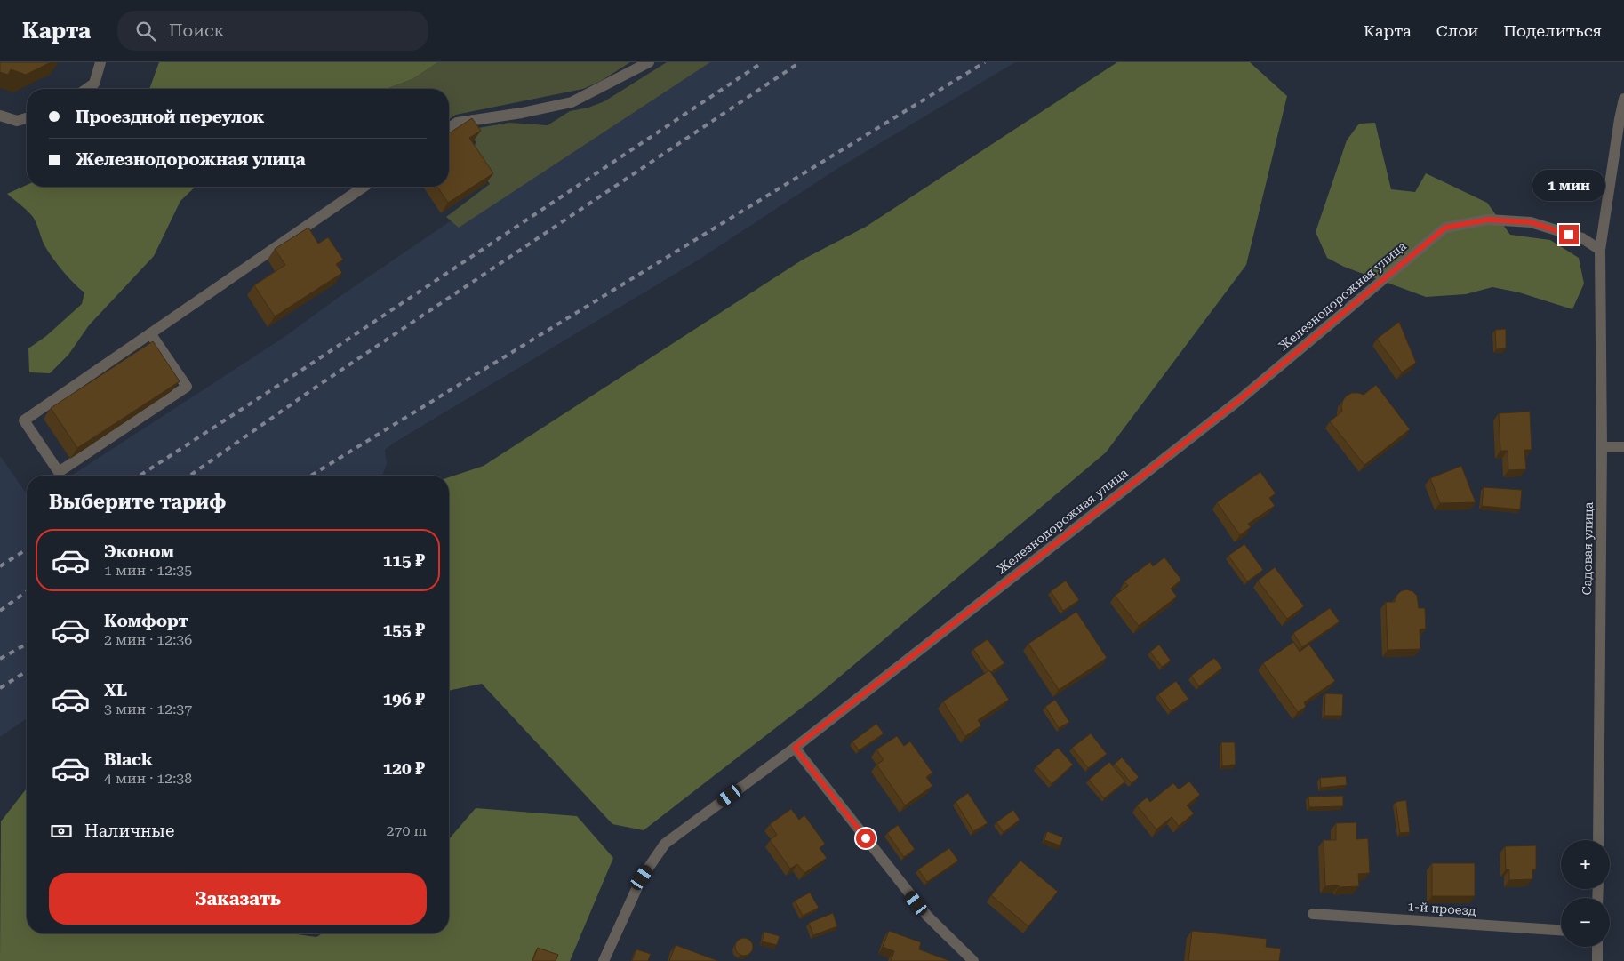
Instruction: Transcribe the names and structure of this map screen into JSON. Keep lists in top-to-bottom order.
{
  "streets": {
    "street": ["Железнодорожная улица", "Садовая улица", "1-й проезд"]
  },
  "crossings": [
    ["Железнодорожная улица", "Садовая улица"]
  ],
  "page": {
    "header": "Карта",
    "search": "Поиск",
    "nav": ["Карта", "Слои", "Поделиться"],
    "banner": ["Проездной переулок", "Железнодорожная улица"],
    "bubble": "1 мин",
    "heading": "Выберите тариф",
    "list": [
      {
        "name": "Эконом",
        "note": "1 мин · 12:35",
        "value": "115 ₽"
      },
      {
        "name": "Комфорт",
        "note": "2 мин · 12:36",
        "value": "155 ₽"
      },
      {
        "name": "XL",
        "note": "3 мин · 12:37",
        "value": "196 ₽"
      },
      {
        "name": "Black",
        "note": "4 мин · 12:38",
        "value": "120 ₽"
      }
    ],
    "pay": ["Наличные", "270 m"],
    "map_buttons": ["+", "−"],
    "buttons": "Заказать"
  }
}
